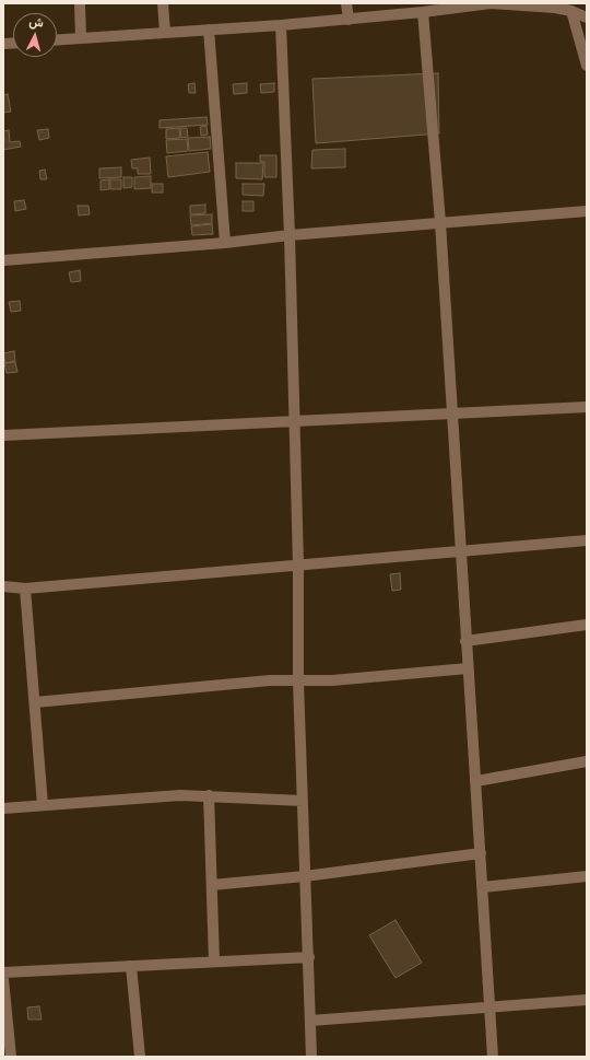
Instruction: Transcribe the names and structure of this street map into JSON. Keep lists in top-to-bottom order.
{
  "north": "top"
}
